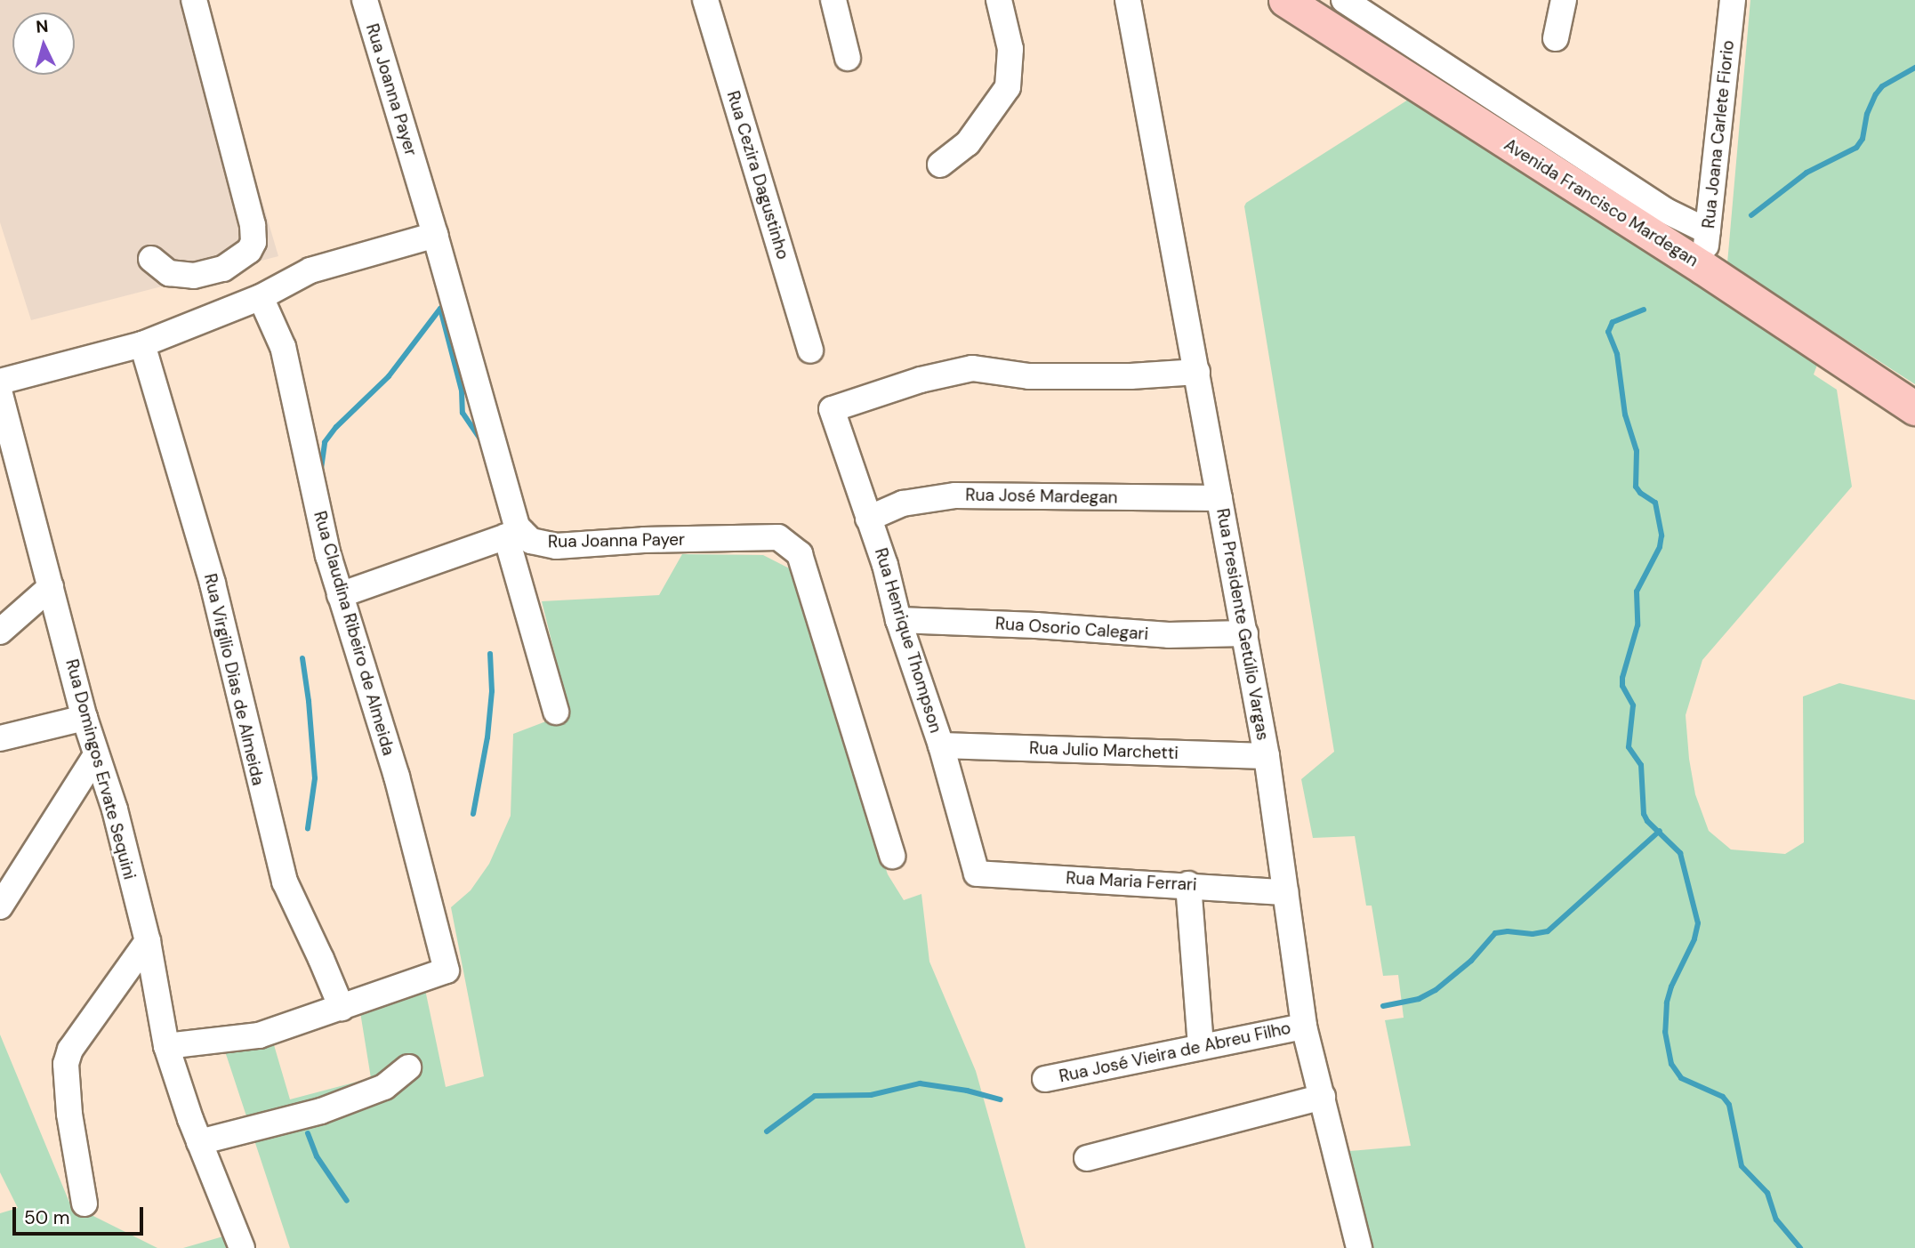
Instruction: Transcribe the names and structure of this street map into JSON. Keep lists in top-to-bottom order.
{
  "streets": {
    "main road": ["Avenida Francisco Mardegan"],
    "street": [
      "Rua Joanna Payer",
      "Rua Joana Carlete Fiorio",
      "Rua Cezira Dagustinho",
      "Rua José Mardegan",
      "Rua Presidente Getúlio Vargas",
      "Rua Osorio Calegari",
      "Rua Claudina Ribeiro de Almeida",
      "Rua Henrique Thompson",
      "Rua Virgilio Dias de Almeida",
      "Rua Julio Marchetti",
      "Rua Domingos Ervate Sequini",
      "Rua Maria Ferrari",
      "Rua José Vieira de Abreu Filho"
    ]
  },
  "crossings": [
    ["Rua Joana Carlete Fiorio", "Avenida Francisco Mardegan"],
    ["Rua José Mardegan", "Rua Presidente Getúlio Vargas"],
    ["Rua José Mardegan", "Rua Henrique Thompson"],
    ["Rua Presidente Getúlio Vargas", "Rua Osorio Calegari"],
    ["Rua Presidente Getúlio Vargas", "Rua Henrique Thompson"],
    ["Rua Presidente Getúlio Vargas", "Rua Julio Marchetti"],
    ["Rua Presidente Getúlio Vargas", "Rua Maria Ferrari"],
    ["Rua Presidente Getúlio Vargas", "Rua José Vieira de Abreu Filho"],
    ["Rua Osorio Calegari", "Rua Henrique Thompson"],
    ["Rua Claudina Ribeiro de Almeida", "Rua Virgilio Dias de Almeida"],
    ["Rua Henrique Thompson", "Rua Julio Marchetti"],
    ["Rua Henrique Thompson", "Rua Maria Ferrari"]
  ],
  "scale_bar": "50 m",
  "north": "top"
}
